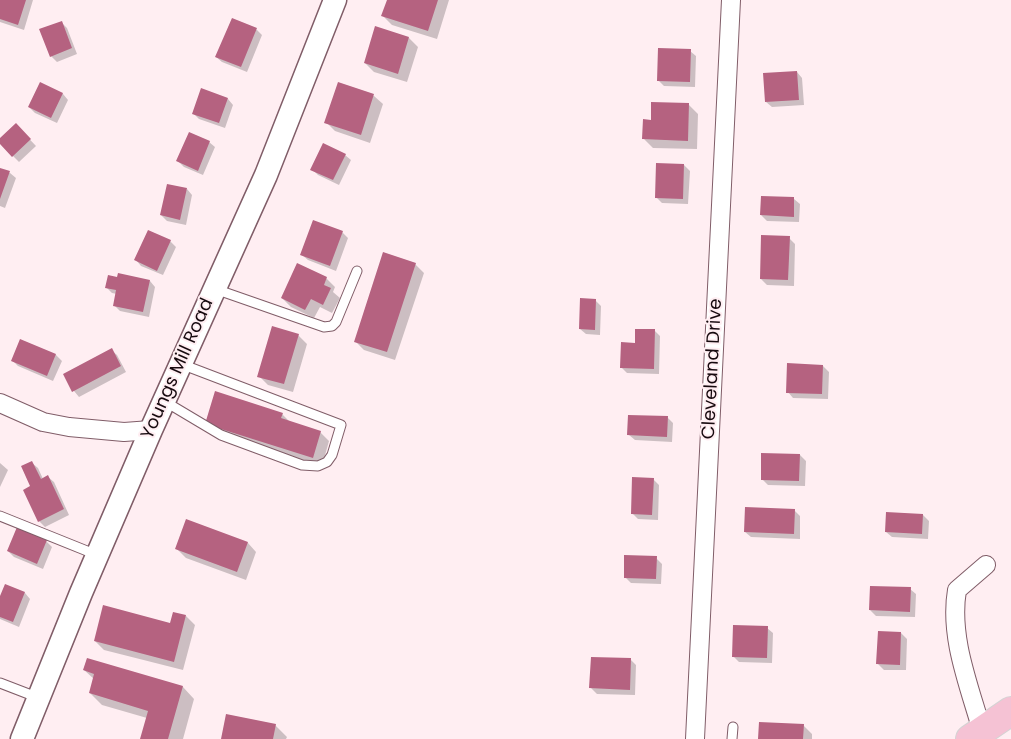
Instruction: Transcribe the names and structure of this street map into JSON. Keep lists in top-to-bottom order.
{
  "streets": {
    "street": ["Youngs Mill Road", "Cleveland Drive"]
  }
}
